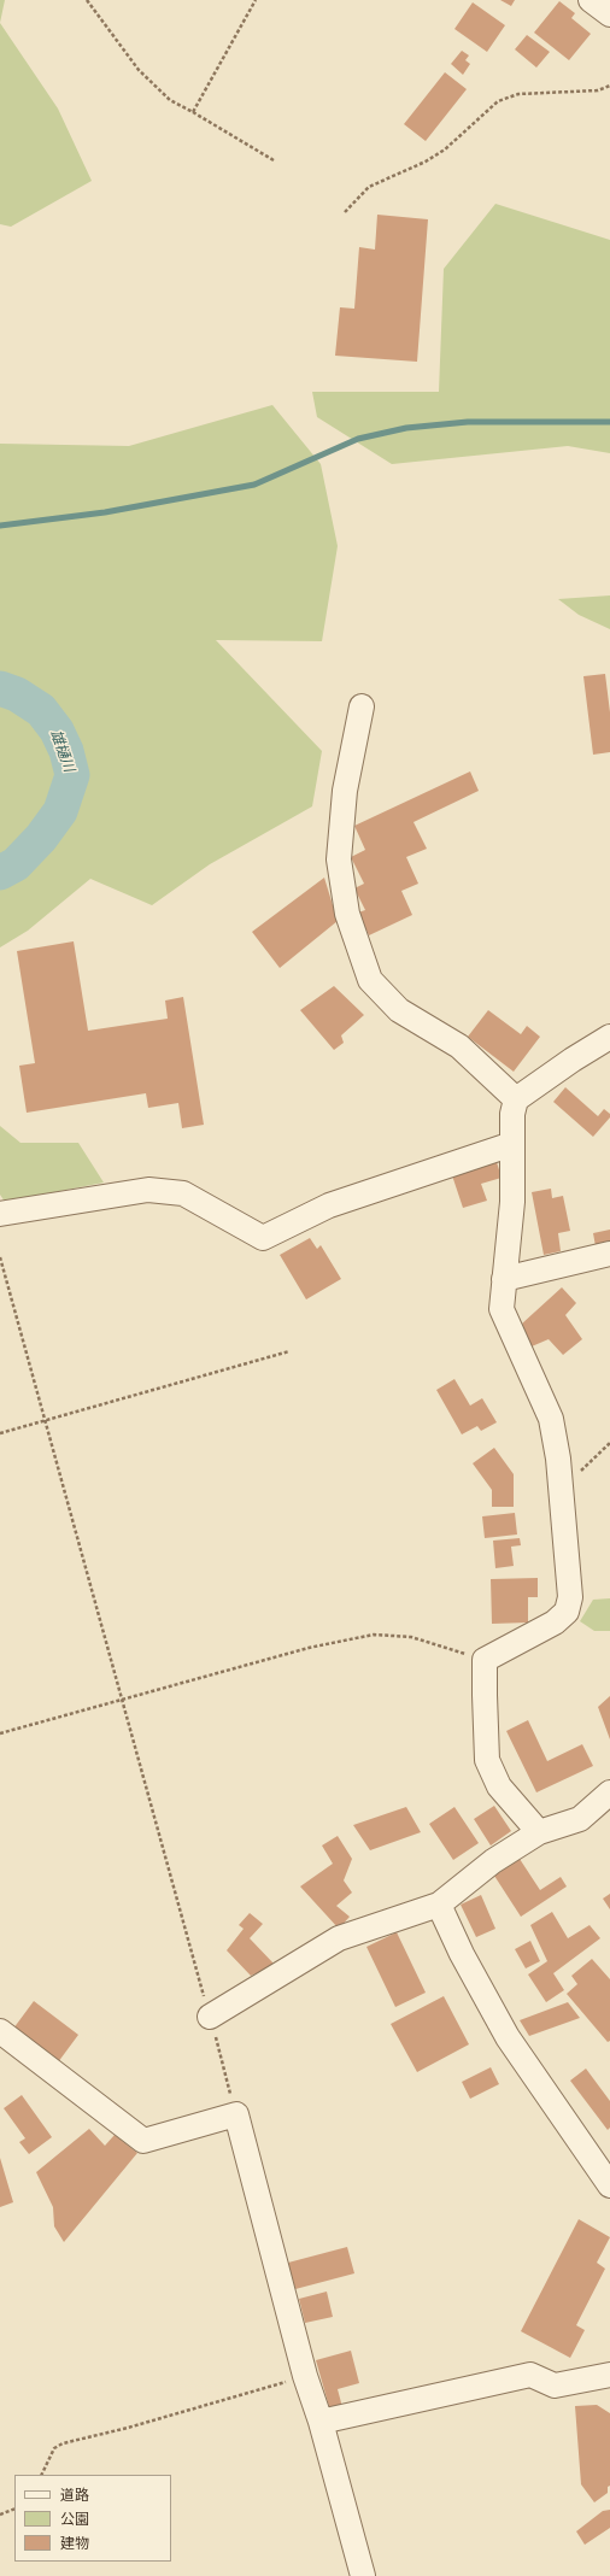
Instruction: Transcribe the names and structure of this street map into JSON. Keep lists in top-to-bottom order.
{
  "water": ["雄樋川"],
  "legend": ["道路", "公園", "建物"]
}
